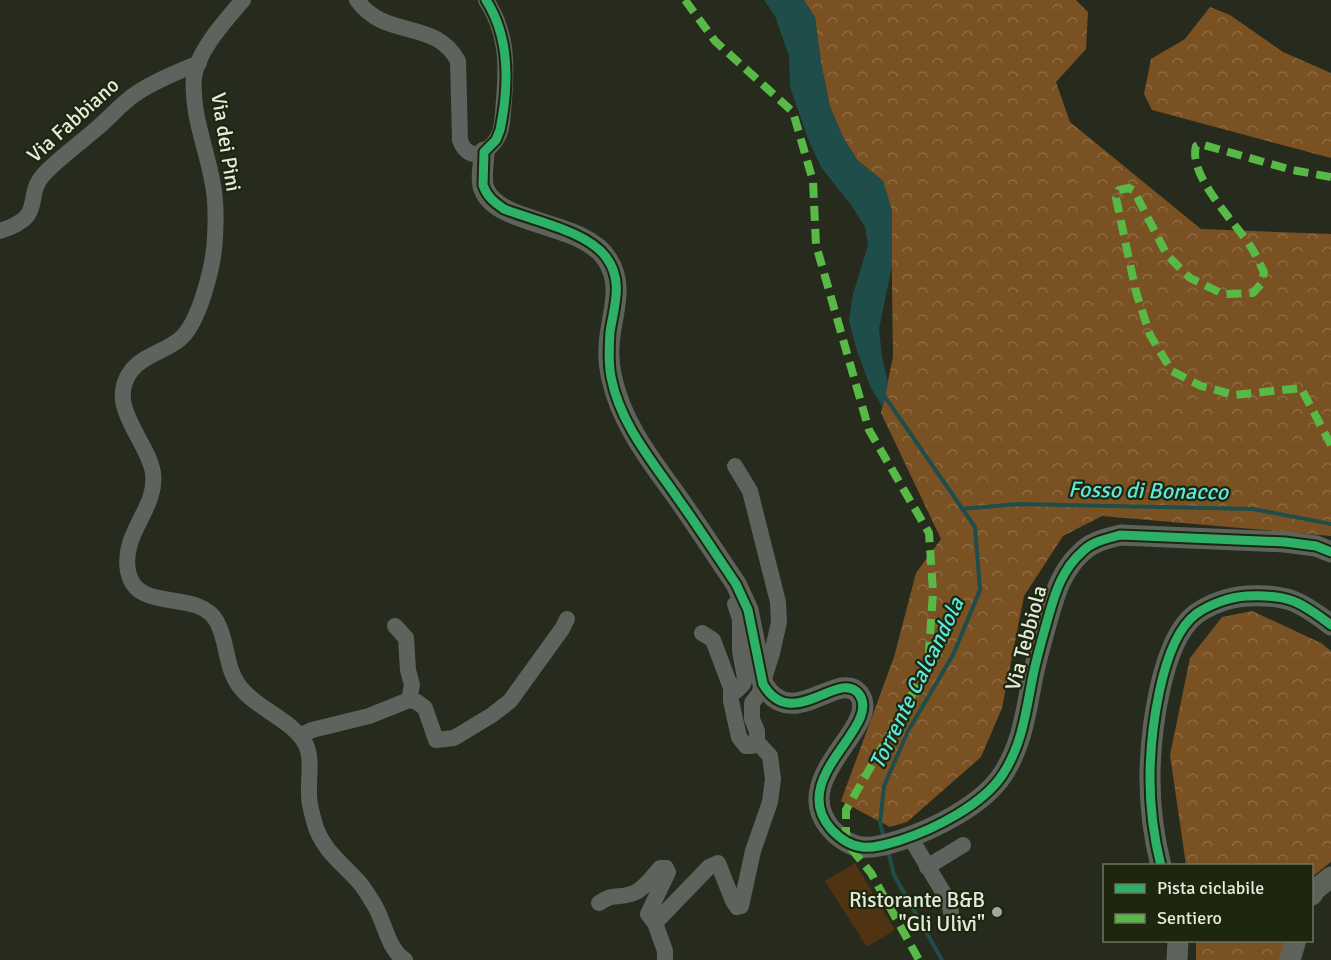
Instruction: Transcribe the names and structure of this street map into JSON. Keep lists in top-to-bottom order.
{
  "streets": {
    "main road": ["Via Tebbiola"],
    "street": ["Via Fabbiano", "Via dei Pini"]
  },
  "crossings": [
    ["Via Fabbiano", "Via dei Pini"]
  ],
  "water": ["Fosso di Bonacco", "Torrente Calcandola"],
  "places": ["Ristorante B&B \"Gli Ulivi\""],
  "legend": ["Pista ciclabile", "Sentiero"]
}
